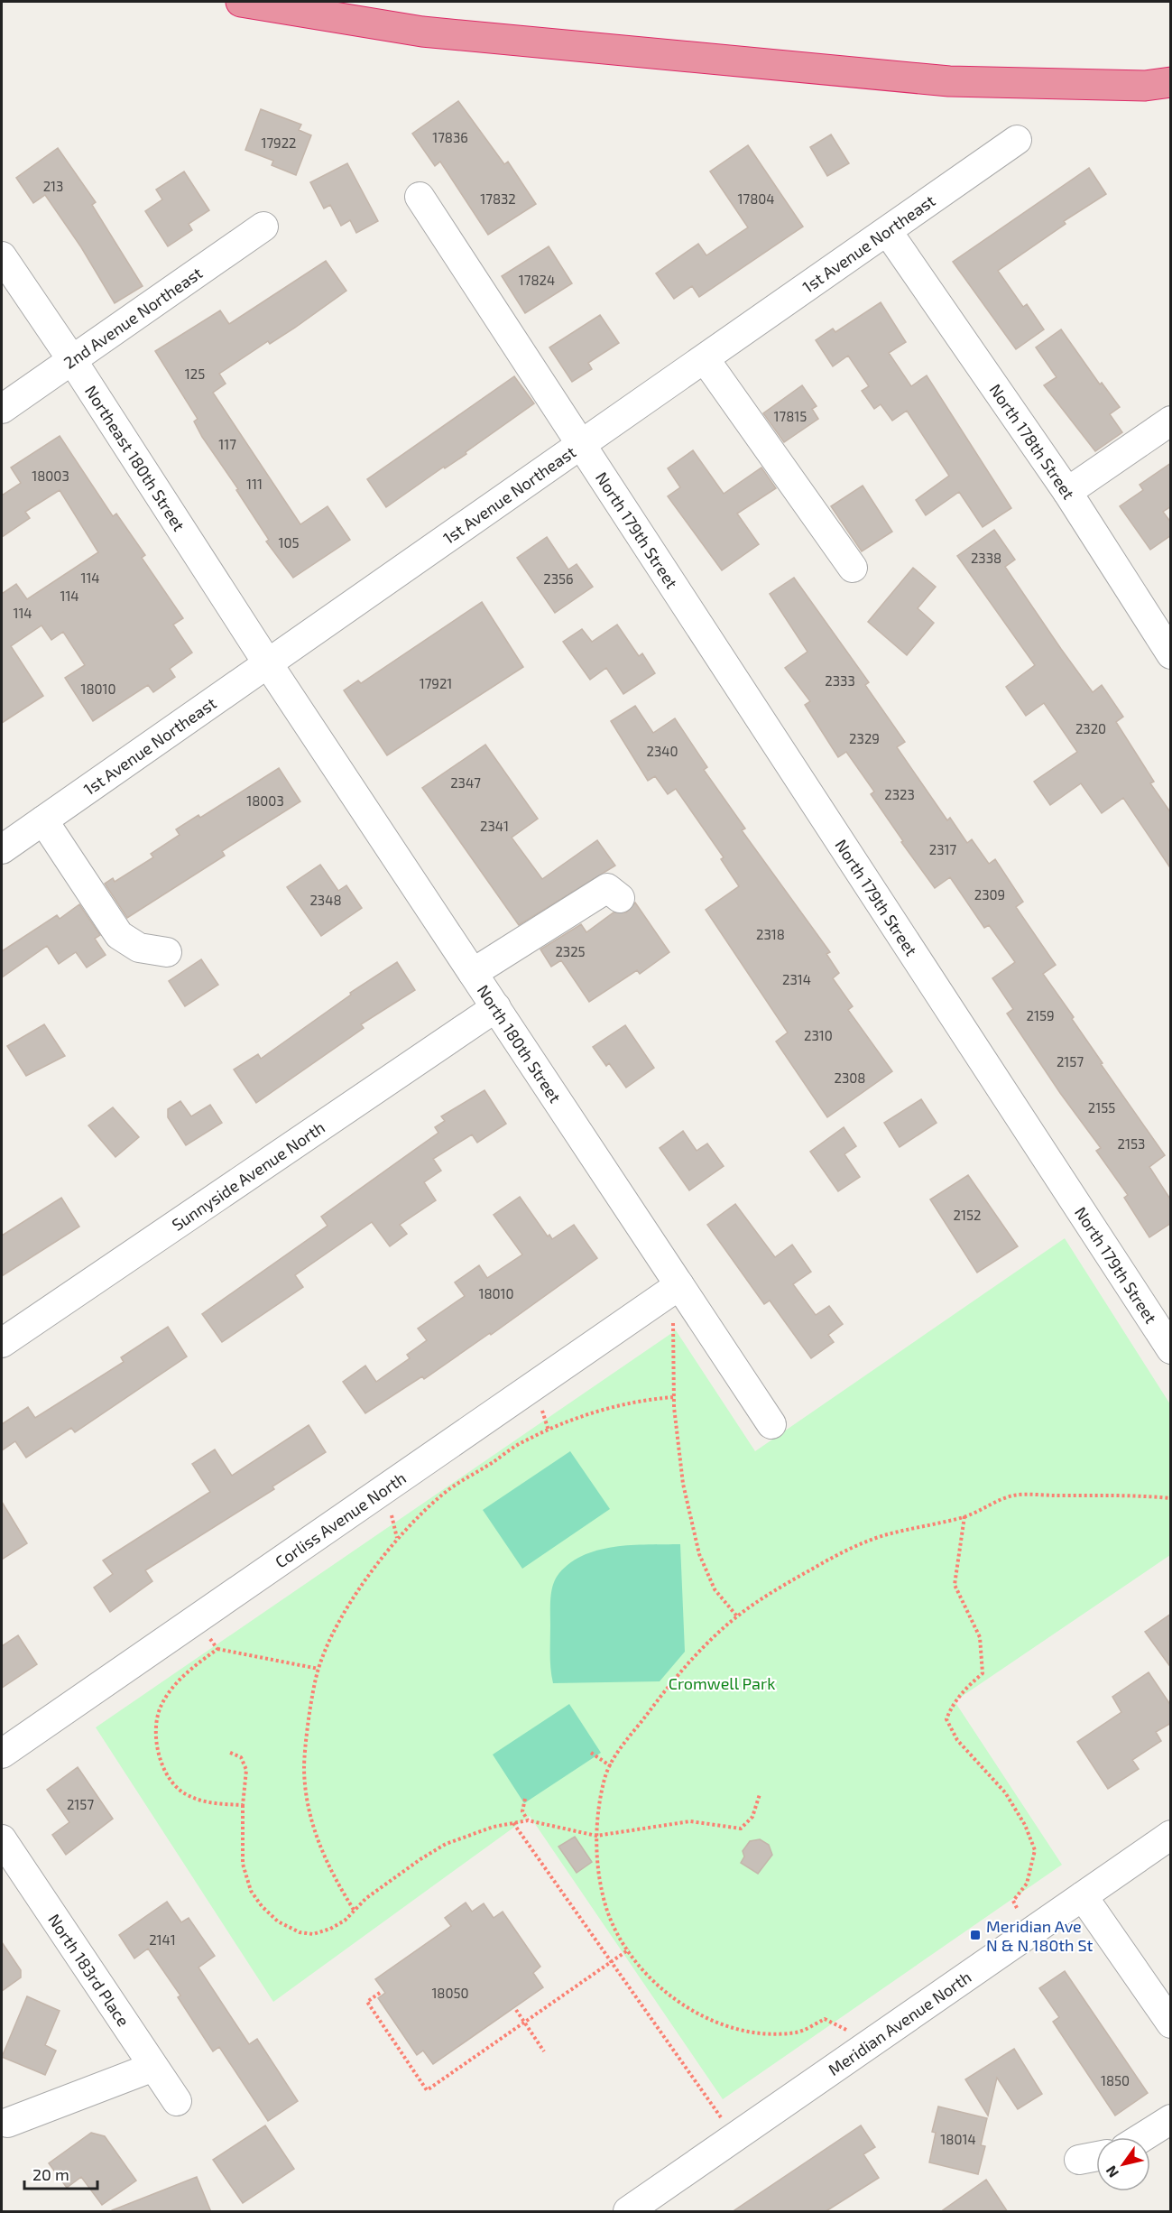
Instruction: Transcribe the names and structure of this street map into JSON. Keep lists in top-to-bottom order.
{
  "streets": {
    "street": [
      "1st Avenue Northeast",
      "2nd Avenue Northeast",
      "North 178th Street",
      "Northeast 180th Street",
      "North 179th Street",
      "North 180th Street",
      "Sunnyside Avenue North",
      "Corliss Avenue North",
      "North 183rd Place",
      "Meridian Avenue North"
    ]
  },
  "crossings": [
    ["1st Avenue Northeast", "North 178th Street"],
    ["1st Avenue Northeast", "Northeast 180th Street"],
    ["1st Avenue Northeast", "North 179th Street"],
    ["1st Avenue Northeast", "North 180th Street"],
    ["2nd Avenue Northeast", "Northeast 180th Street"],
    ["Northeast 180th Street", "North 180th Street"],
    ["North 180th Street", "Sunnyside Avenue North"],
    ["North 180th Street", "Corliss Avenue North"]
  ],
  "parks": ["Cromwell Park"],
  "places": {
    "transit": ["Meridian Ave N & N 180th St"]
  },
  "house_numbers": [
    "17836",
    "17922",
    "213",
    "17832",
    "17804",
    "17824",
    "125",
    "17815",
    "117",
    "18003",
    "111",
    "105",
    "2338",
    "114",
    "2356",
    "114",
    "114",
    "2333",
    "17921",
    "18010",
    "2320",
    "2329",
    "2340",
    "2347",
    "2323",
    "18003",
    "2341",
    "2317",
    "2309",
    "2348",
    "2318",
    "2325",
    "2314",
    "2159",
    "2310",
    "2157",
    "2308",
    "2155",
    "2153",
    "2152",
    "18010",
    "2157",
    "2141",
    "18050",
    "1850",
    "18014"
  ],
  "scale_bar": "20 m",
  "north": "bottom left"
}
